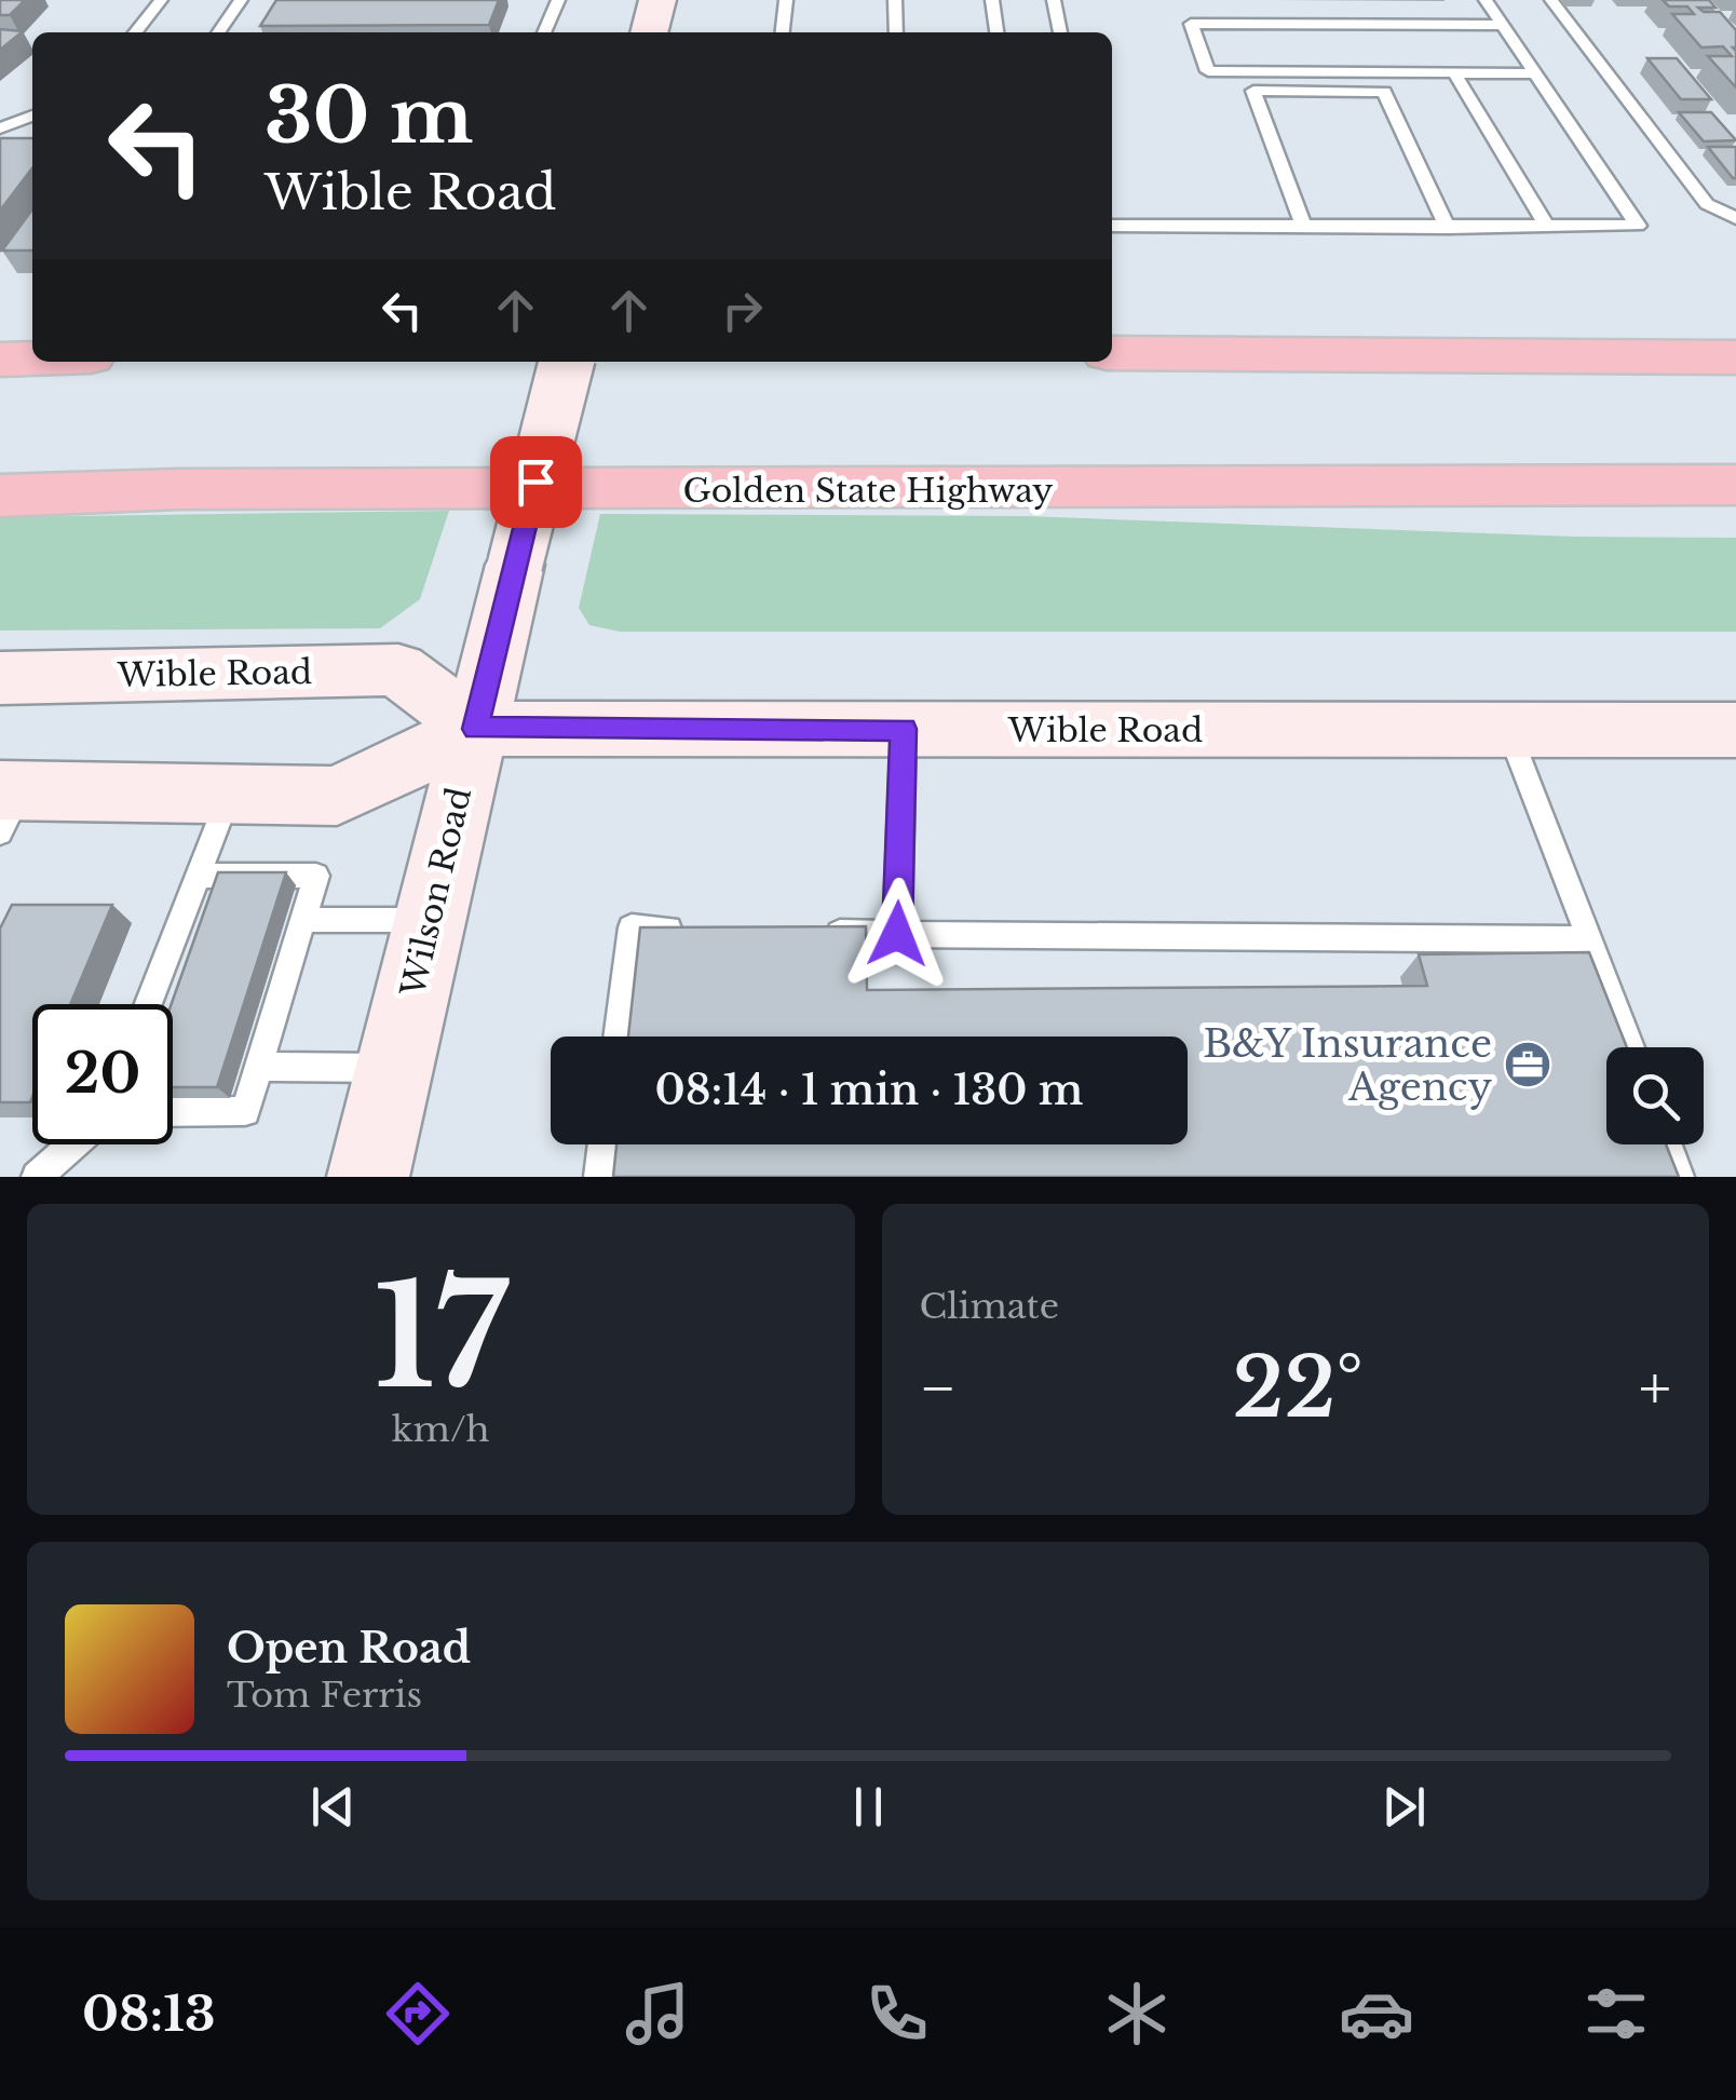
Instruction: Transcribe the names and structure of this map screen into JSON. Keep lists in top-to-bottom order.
{
  "streets": {
    "highway": ["Golden State Highway"],
    "street": ["Wible Road", "Wilson Road"]
  },
  "crossings": [
    ["Wible Road", "Wilson Road"]
  ],
  "places": {
    "office": ["B&Y Insurance Agency"]
  },
  "page": {
    "turn": ["30 m", "Wible Road"],
    "limit": "20",
    "trip": "08:14 · 1 min · 130 m",
    "tile": [
      ["17", "km/h"],
      "Climate"
    ],
    "heat": ["−", "22°", "+"],
    "song": ["Open Road", "Tom Ferris"],
    "tabs": "08:13"
  }
}
